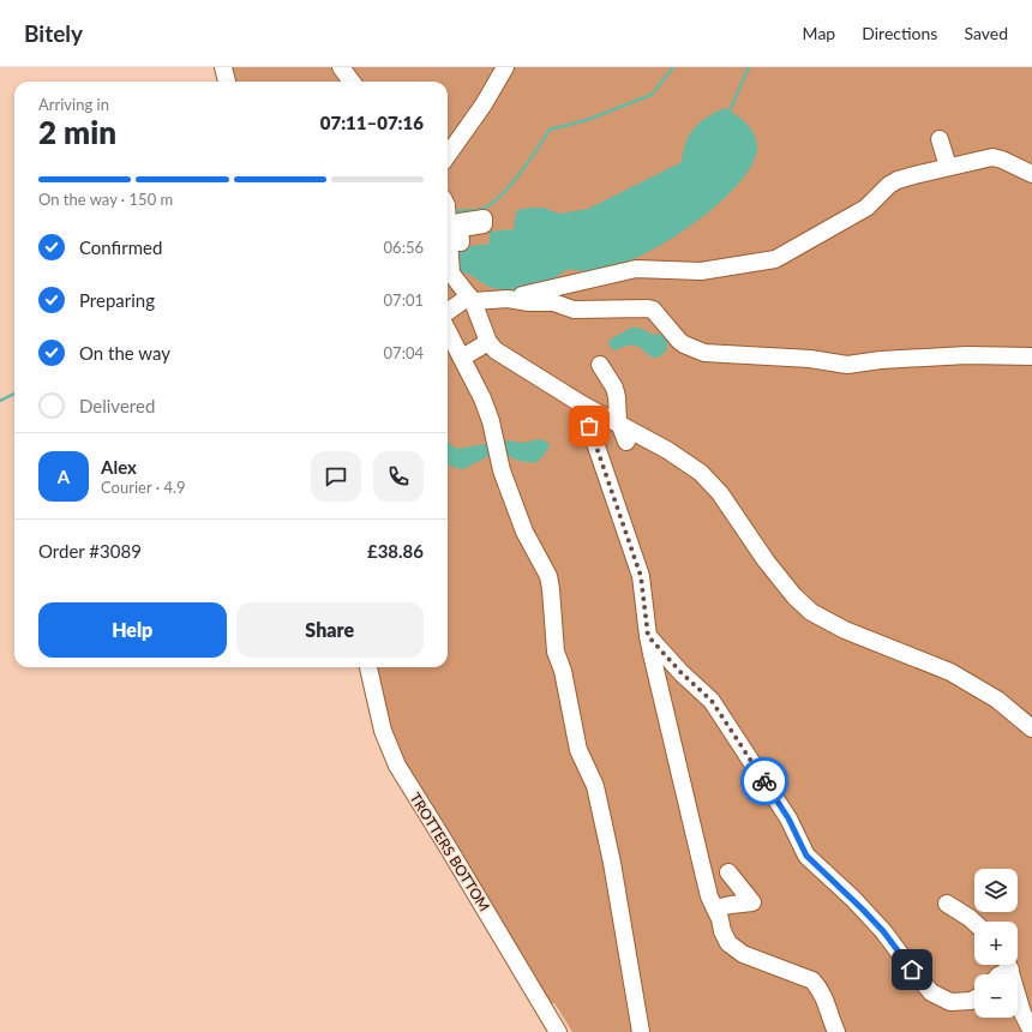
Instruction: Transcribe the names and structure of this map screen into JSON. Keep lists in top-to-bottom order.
{
  "streets": {
    "street": ["TROTTERS BOTTOM"]
  },
  "page": {
    "header": "Bitely",
    "nav": ["Map", "Directions", "Saved"],
    "heading": ["2 min", "Arriving in", "07:11–07:16"],
    "panel": [
      "Alex",
      "Courier · 4.9",
      "Order #3089",
      "£38.86"
    ],
    "bar": "On the way · 150 m",
    "list": [
      ["Confirmed", "06:56"],
      ["Preparing", "07:01"],
      ["On the way", "07:04"],
      "Delivered"
    ],
    "round": "A",
    "buttons": ["Help", "Share"],
    "map_buttons": ["+", "−"]
  }
}
